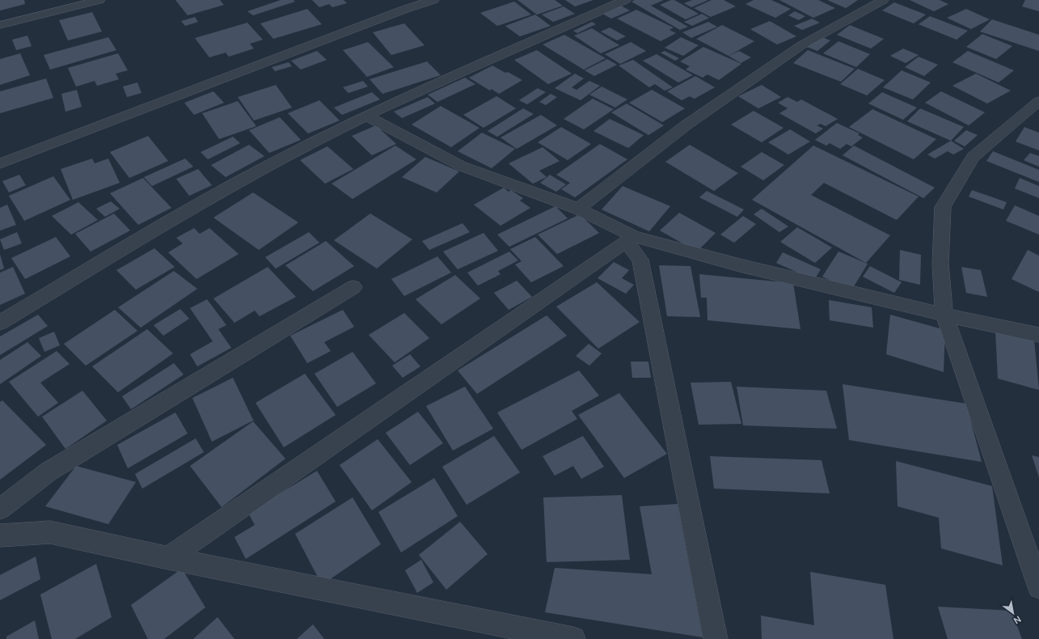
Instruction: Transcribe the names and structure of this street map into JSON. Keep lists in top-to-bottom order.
{
  "north": "bottom right"
}
